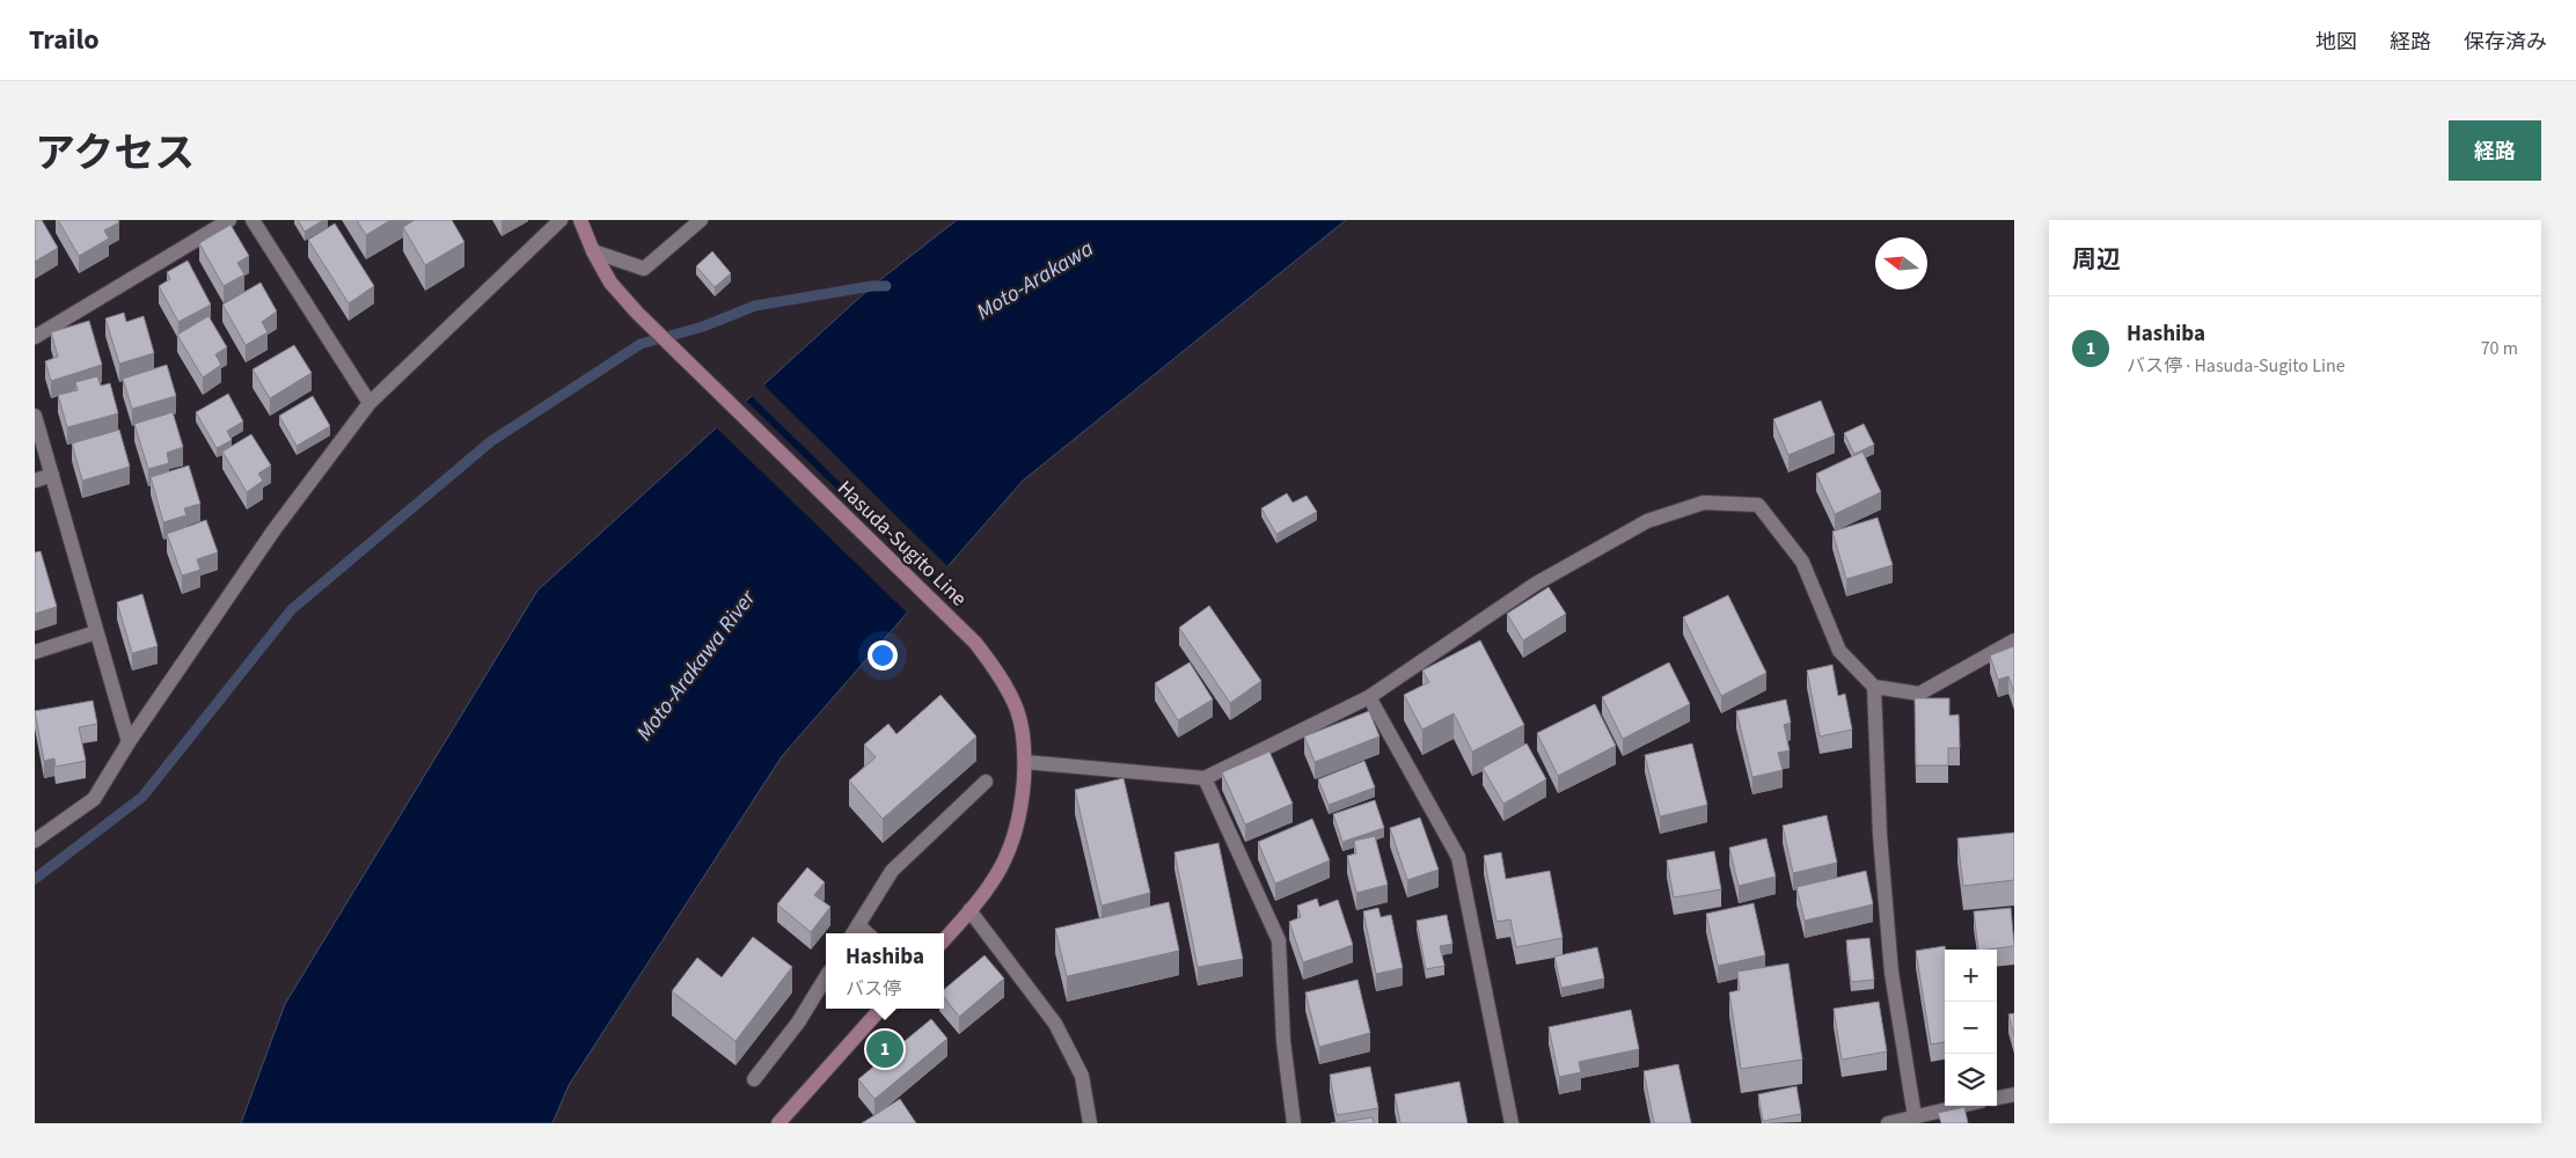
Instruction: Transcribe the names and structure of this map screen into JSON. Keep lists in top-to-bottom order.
{
  "streets": {
    "main road": ["Hasuda-Sugito Line"]
  },
  "water": ["Moto-Arakawa", "Moto-Arakawa River"],
  "north": "left",
  "page": {
    "header": "Trailo",
    "nav": ["地図", "経路", "保存済み"],
    "title": "アクセス",
    "buttons": "経路",
    "heading": "周辺",
    "list": [
      {
        "mark": "1",
        "name": "Hashiba",
        "note": "バス停 · Hasuda-Sugito Line",
        "value": "70 m"
      }
    ],
    "popup": ["Hashiba", "バス停"],
    "map_buttons": ["+", "−"],
    "pins": "1"
  }
}
